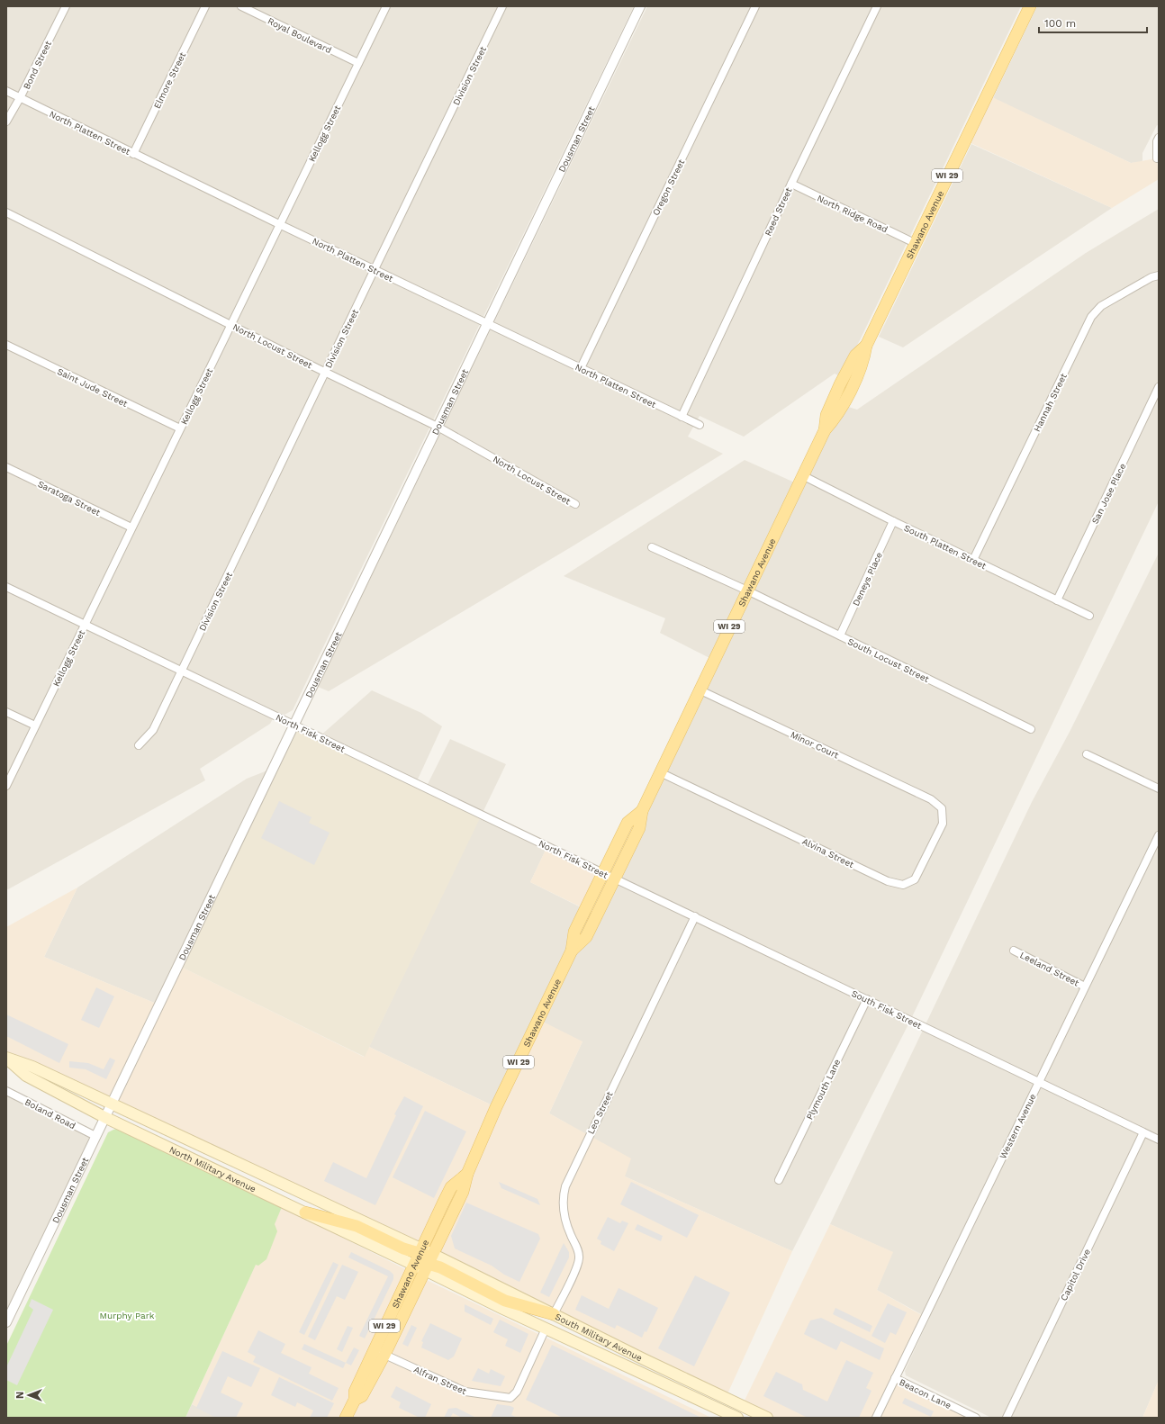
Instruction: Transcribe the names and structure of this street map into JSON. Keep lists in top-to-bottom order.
{
  "streets": {
    "main road": [
      "WI 29",
      "Shawano Avenue",
      "North Military Avenue",
      "South Military Avenue"
    ],
    "street": [
      "Royal Boulevard",
      "Bond Street",
      "Division Street",
      "Elmore Street",
      "North Platten Street",
      "Kellogg Street",
      "Dousman Street",
      "Oregon Street",
      "Reed Street",
      "North Ridge Road",
      "North Locust Street",
      "Saint Jude Street",
      "Hannah Street",
      "San Jose Place",
      "Saratoga Street",
      "South Platten Street",
      "Deneys Place",
      "South Locust Street",
      "North Fisk Street",
      "Minor Court",
      "Alvina Street",
      "Leeland Street",
      "South Fisk Street",
      "Plymouth Lane",
      "Leo Street",
      "Boland Road",
      "Western Avenue",
      "Capitol Drive",
      "Alfran Street",
      "Beacon Lane"
    ]
  },
  "crossings": [
    ["Royal Boulevard", "Kellogg Street"],
    ["Bond Street", "North Platten Street"],
    ["Division Street", "North Platten Street"],
    ["Division Street", "North Locust Street"],
    ["Division Street", "North Fisk Street"],
    ["Elmore Street", "North Platten Street"],
    ["North Platten Street", "Kellogg Street"],
    ["North Platten Street", "Dousman Street"],
    ["North Platten Street", "Oregon Street"],
    ["North Platten Street", "Reed Street"],
    ["Kellogg Street", "North Locust Street"],
    ["Kellogg Street", "Saint Jude Street"],
    ["Kellogg Street", "Saratoga Street"],
    ["Kellogg Street", "North Fisk Street"],
    ["Dousman Street", "North Locust Street"],
    ["Dousman Street", "North Fisk Street"],
    ["Dousman Street", "Boland Road"],
    ["Dousman Street", "North Military Avenue"],
    ["Reed Street", "North Ridge Road"],
    ["North Ridge Road", "Shawano Avenue"],
    ["Shawano Avenue", "South Platten Street"],
    ["Shawano Avenue", "South Locust Street"],
    ["Shawano Avenue", "North Fisk Street"],
    ["Shawano Avenue", "Minor Court"],
    ["Shawano Avenue", "Alvina Street"],
    ["Shawano Avenue", "South Fisk Street"],
    ["Shawano Avenue", "North Military Avenue"],
    ["Shawano Avenue", "South Military Avenue"],
    ["Shawano Avenue", "Alfran Street"],
    ["Hannah Street", "South Platten Street"],
    ["San Jose Place", "South Platten Street"],
    ["South Platten Street", "Deneys Place"],
    ["Deneys Place", "South Locust Street"],
    ["North Fisk Street", "South Fisk Street"],
    ["Minor Court", "Alvina Street"],
    ["Leeland Street", "Western Avenue"],
    ["South Fisk Street", "Plymouth Lane"],
    ["South Fisk Street", "Leo Street"],
    ["South Fisk Street", "Western Avenue"],
    ["South Fisk Street", "Capitol Drive"],
    ["Leo Street", "South Military Avenue"],
    ["Western Avenue", "Beacon Lane"],
    ["South Military Avenue", "Alfran Street"]
  ],
  "parks": ["Murphy Park"],
  "scale_bar": "100 m",
  "north": "left"
}
